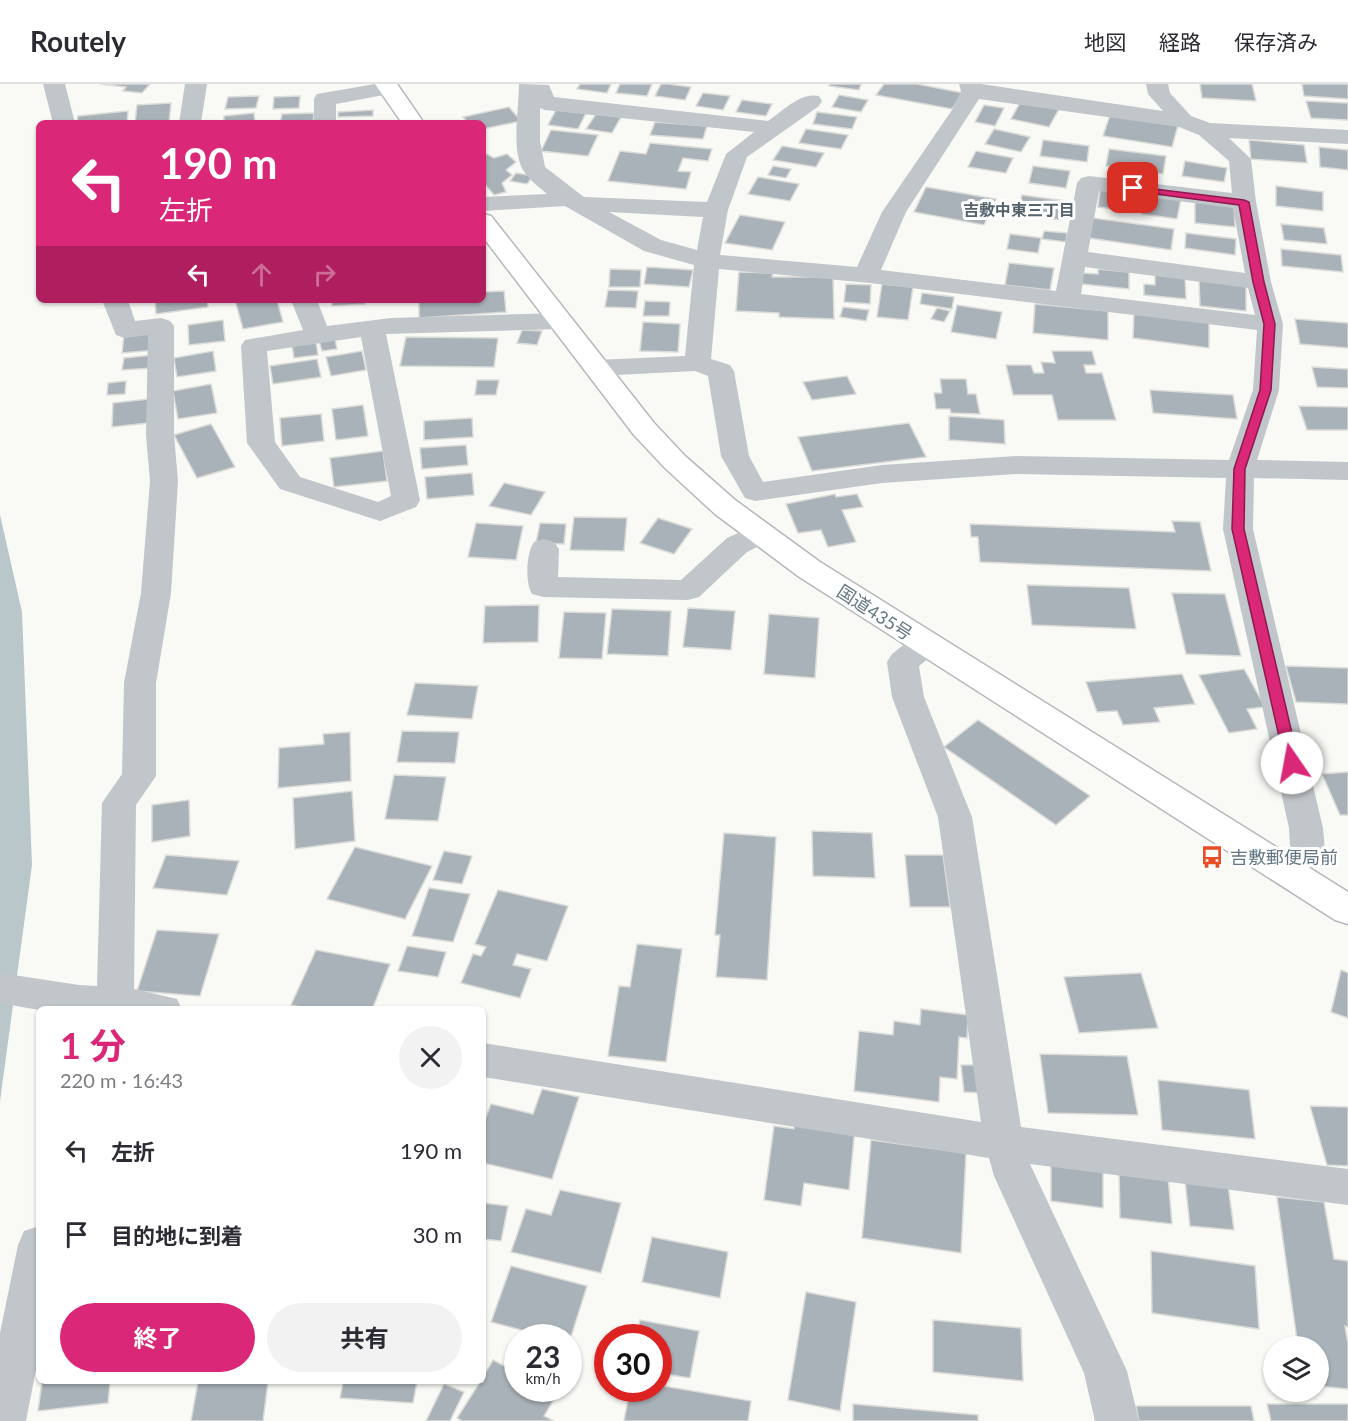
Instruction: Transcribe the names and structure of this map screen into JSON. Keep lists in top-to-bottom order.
{
  "streets": {
    "highway": ["国道435号"]
  },
  "districts": ["吉敷中東三丁目"],
  "places": {
    "bus stop": ["吉敷郵便局前"]
  },
  "page": {
    "header": "Routely",
    "nav": ["地図", "経路", "保存済み"],
    "turn": ["190 m", "左折"],
    "heading": ["1 分", "220 m · 16:43"],
    "list": [
      {
        "name": "左折",
        "value": "190 m"
      },
      {
        "name": "目的地に到着",
        "value": "30 m"
      }
    ],
    "buttons": ["終了", "共有"],
    "speed": "23 km/h",
    "limit": "30"
  }
}
